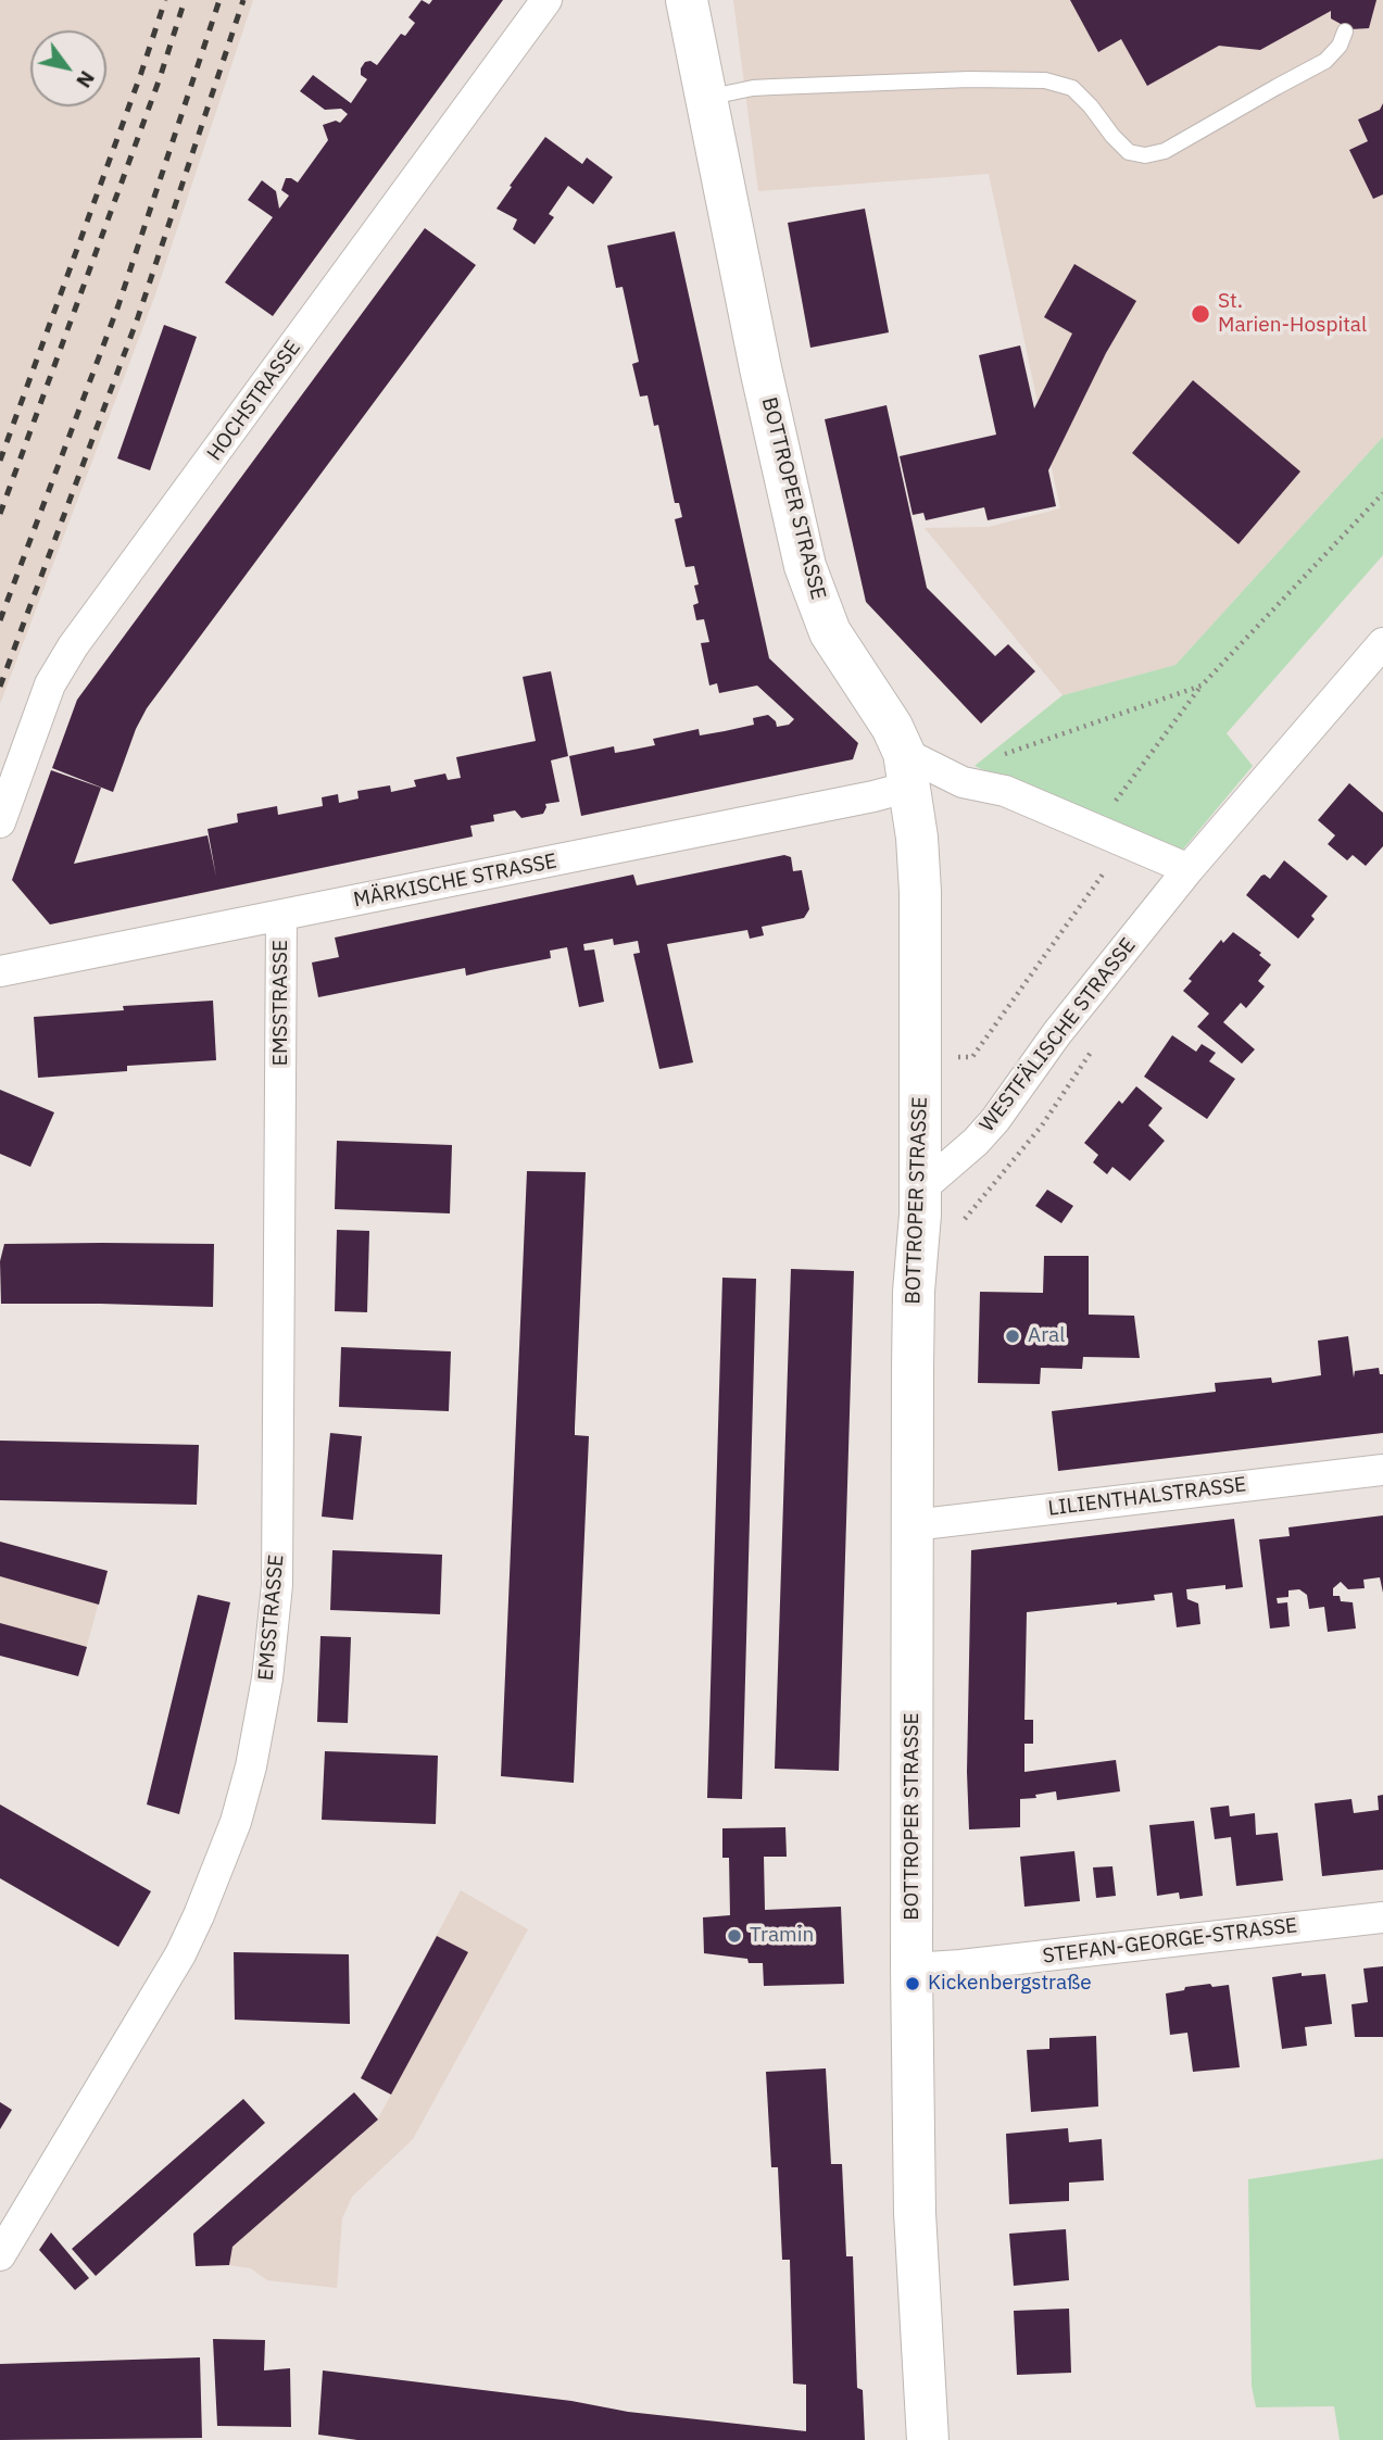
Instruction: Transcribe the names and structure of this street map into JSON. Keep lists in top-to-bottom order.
{
  "streets": {
    "main road": ["BOTTROPER STRASSE"],
    "street": [
      "HOCHSTRASSE",
      "MÄRKISCHE STRASSE",
      "EMSSTRASSE",
      "WESTFÄLISCHE STRASSE",
      "LILIENTHALSTRASSE",
      "STEFAN-GEORGE-STRASSE"
    ]
  },
  "crossings": [
    ["BOTTROPER STRASSE", "MÄRKISCHE STRASSE"],
    ["BOTTROPER STRASSE", "WESTFÄLISCHE STRASSE"],
    ["BOTTROPER STRASSE", "LILIENTHALSTRASSE"],
    ["BOTTROPER STRASSE", "STEFAN-GEORGE-STRASSE"],
    ["MÄRKISCHE STRASSE", "EMSSTRASSE"]
  ],
  "places": [
    "St. Marien-Hospital",
    "Aral",
    "Tramin",
    "Kickenbergstraße"
  ],
  "north": "bottom right"
}
